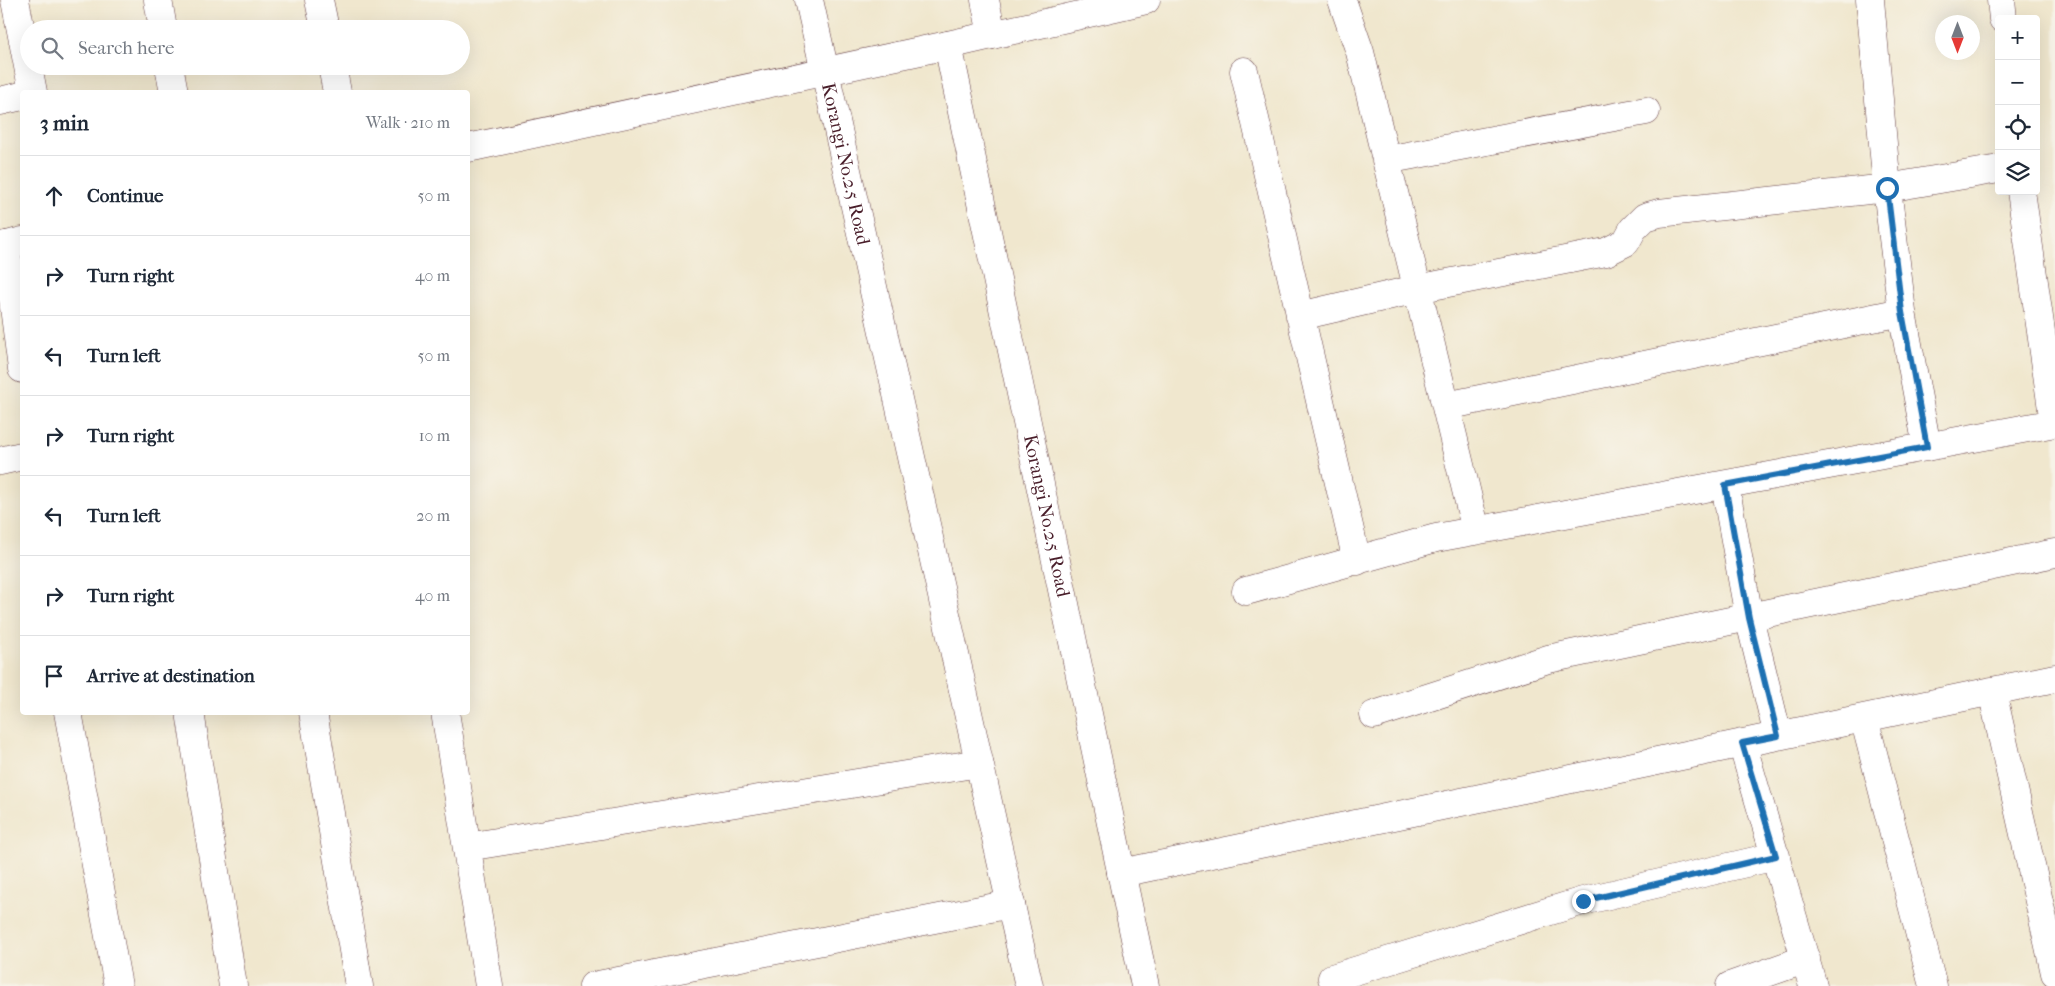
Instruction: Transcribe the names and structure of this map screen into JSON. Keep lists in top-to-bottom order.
{
  "streets": {
    "street": ["Korangi No.2.5 Road"]
  },
  "north": "bottom",
  "page": {
    "map_buttons": ["+", "−"],
    "search": "Search here",
    "heading": ["3 min", "Walk · 210 m"],
    "list": [
      ["Continue", "50 m"],
      ["Turn right", "40 m"],
      ["Turn left", "50 m"],
      ["Turn right", "10 m"],
      ["Turn left", "20 m"],
      ["Turn right", "40 m"],
      "Arrive at destination"
    ]
  }
}
